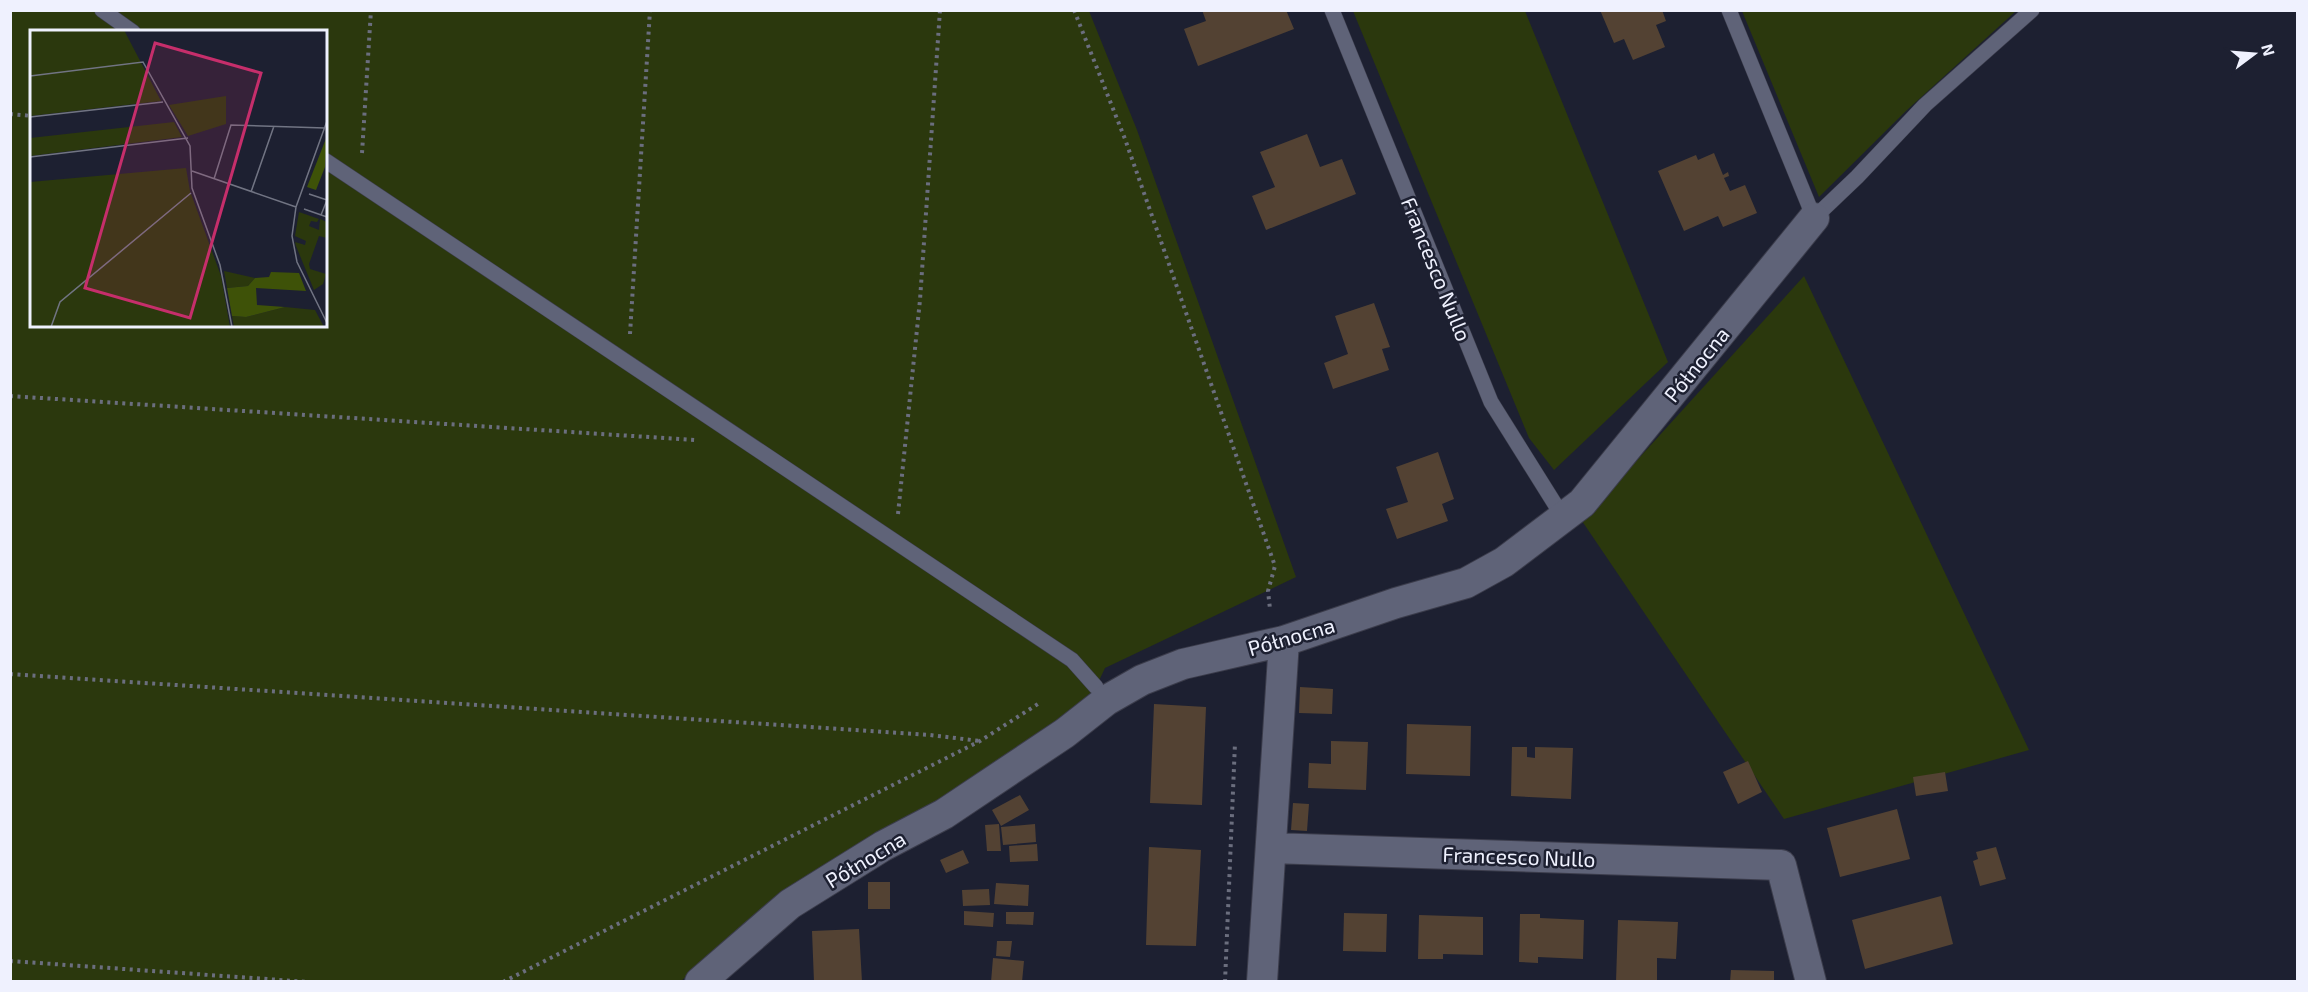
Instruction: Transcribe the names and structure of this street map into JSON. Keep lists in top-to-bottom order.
{
  "streets": {
    "street": ["Francesco Nullo", "Północna"]
  },
  "crossings": [
    ["Francesco Nullo", "Północna"]
  ],
  "north": "right"
}
